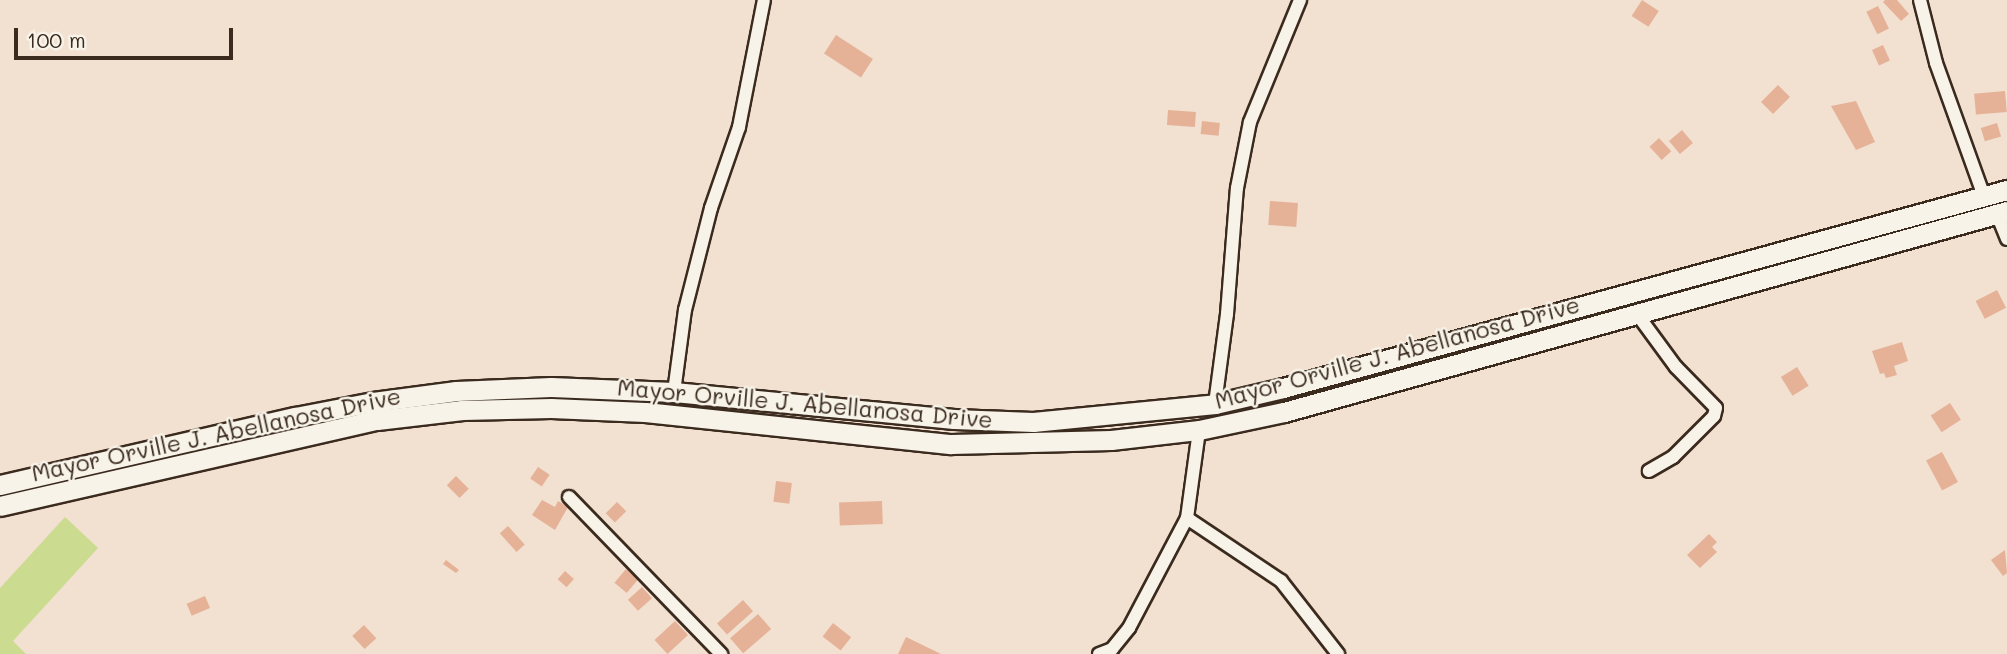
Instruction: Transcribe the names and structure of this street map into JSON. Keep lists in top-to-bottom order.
{
  "streets": {
    "main road": ["Mayor Orville J. Abellanosa Drive"]
  },
  "scale_bar": "100 m"
}
